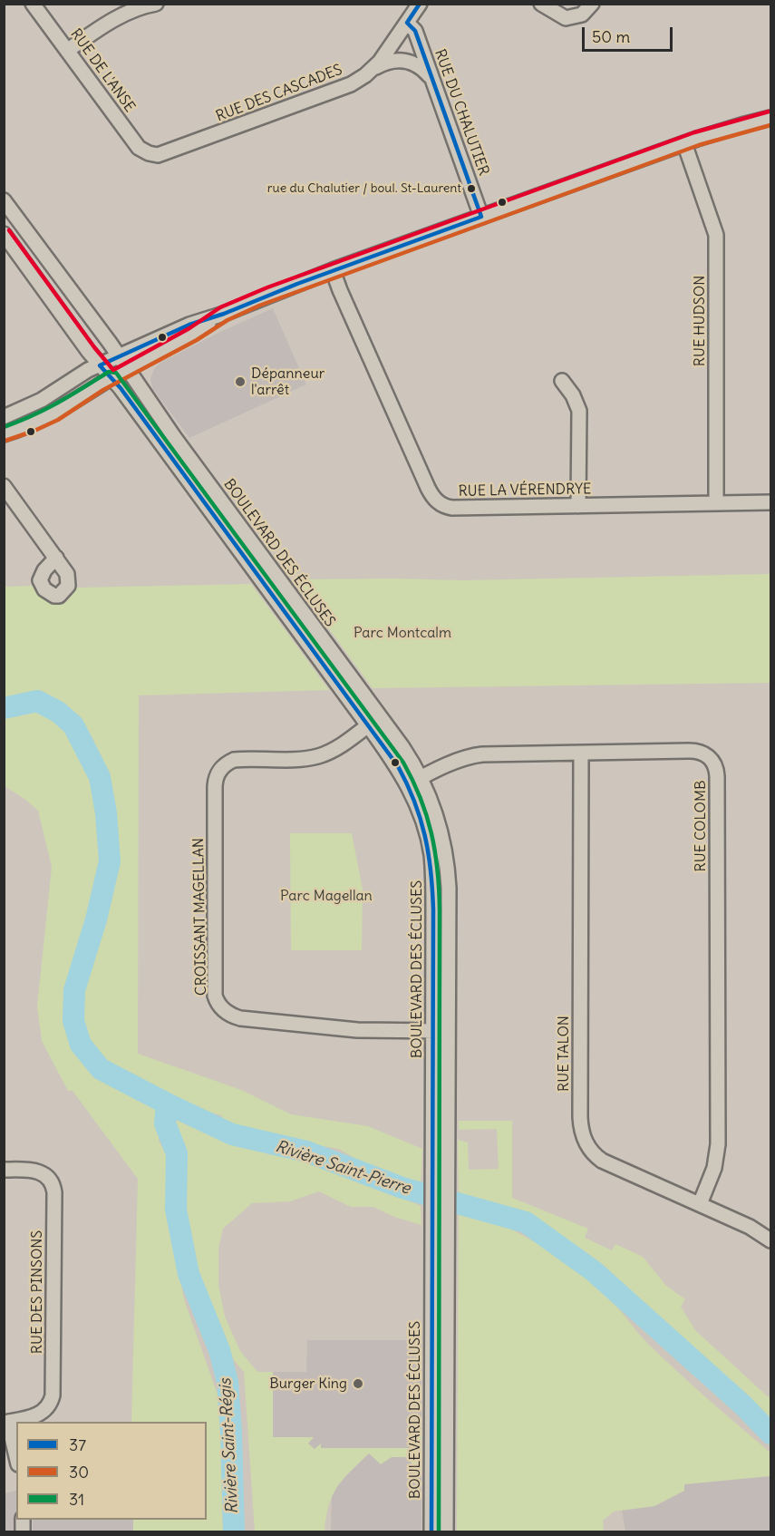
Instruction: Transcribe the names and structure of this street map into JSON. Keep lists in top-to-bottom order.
{
  "streets": {
    "street": [
      "RUE DE L'ANSE",
      "RUE DES CASCADES",
      "RUE DU CHALUTIER",
      "RUE HUDSON",
      "RUE LA VÉRENDRYE",
      "BOULEVARD DES ÉCLUSES",
      "RUE COLOMB",
      "CROISSANT MAGELLAN",
      "RUE TALON",
      "RUE DES PINSONS"
    ]
  },
  "crossings": [
    ["RUE DE L'ANSE", "RUE DES CASCADES"],
    ["RUE DES CASCADES", "RUE DU CHALUTIER"],
    ["RUE HUDSON", "RUE LA VÉRENDRYE"],
    ["BOULEVARD DES ÉCLUSES", "RUE COLOMB"],
    ["BOULEVARD DES ÉCLUSES", "CROISSANT MAGELLAN"],
    ["RUE COLOMB", "RUE TALON"]
  ],
  "water": ["Rivière Saint-Pierre", "Rivière Saint-Régis"],
  "parks": ["Parc Montcalm", "Parc Magellan"],
  "places": ["rue du Chalutier / boul. St-Laurent", "Dépanneur l'arrêt", "Burger King"],
  "lines": ["transit line 37", "transit line 30", "transit line 31"],
  "legend": ["37", "30", "31"],
  "scale_bar": "50 m"
}
